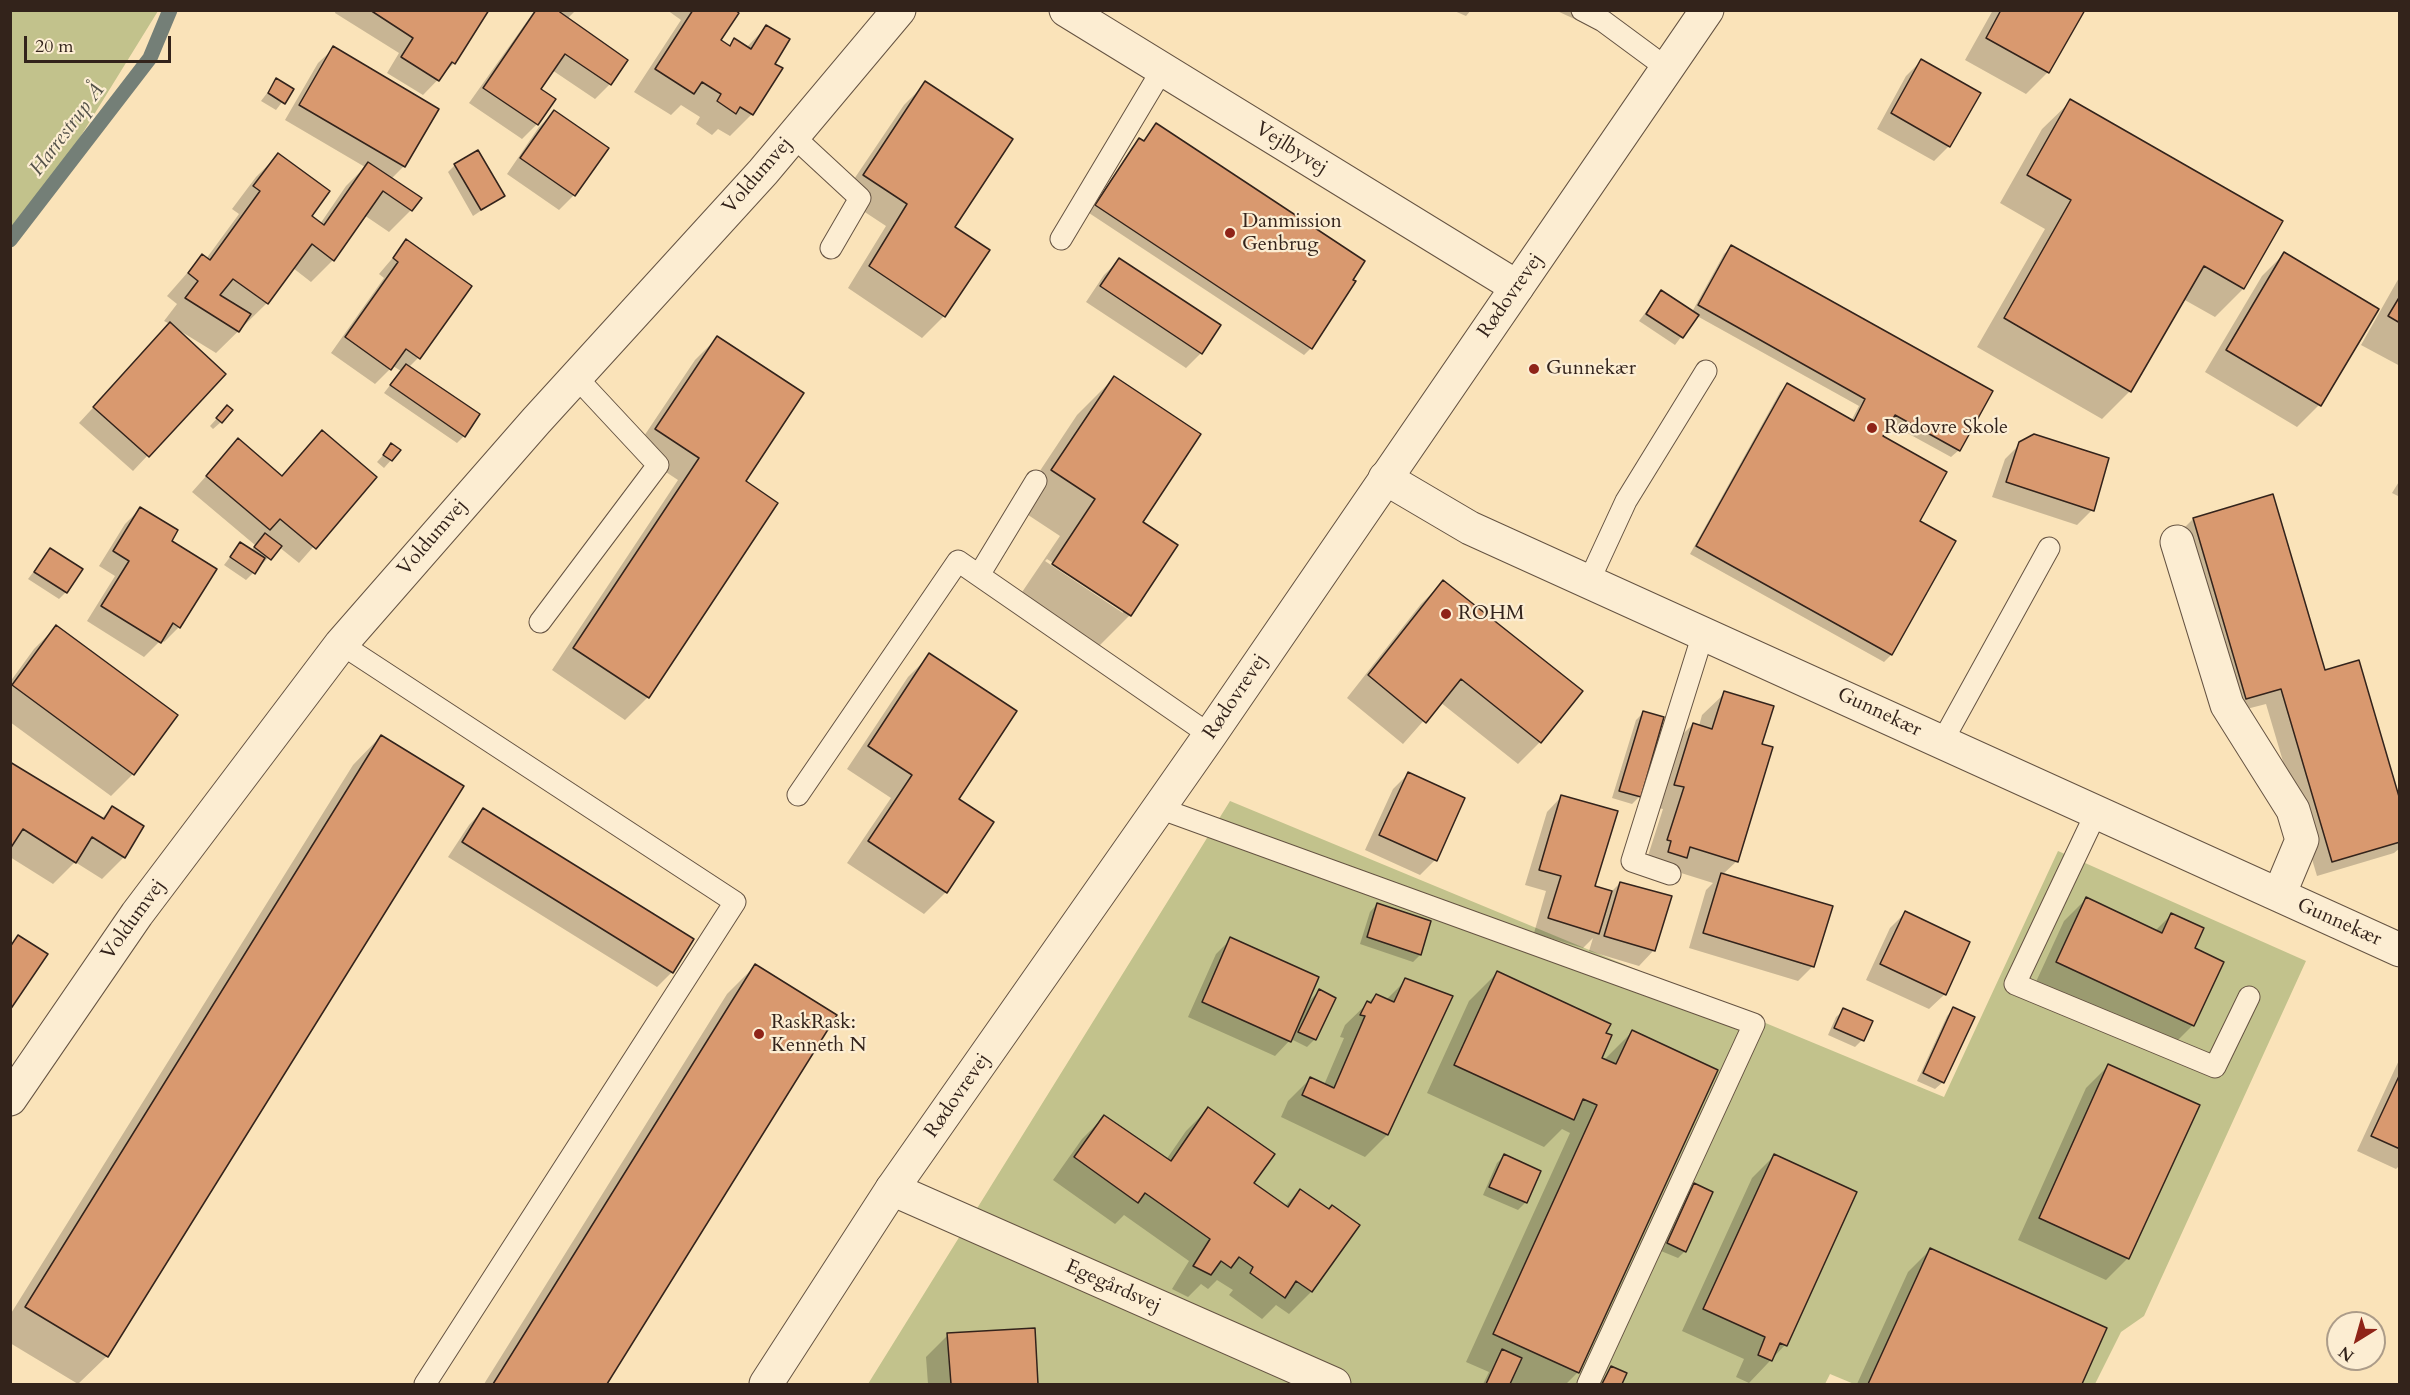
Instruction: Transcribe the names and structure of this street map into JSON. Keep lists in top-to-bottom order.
{
  "streets": {
    "street": [
      "Vejlbyvej",
      "Voldumvej",
      "Rødovrevej",
      "Gunnekær",
      "Egegårdsvej"
    ]
  },
  "crossings": [
    ["Vejlbyvej", "Rødovrevej"],
    ["Rødovrevej", "Gunnekær"],
    ["Rødovrevej", "Egegårdsvej"]
  ],
  "water": ["Harrestrup Å"],
  "places": [
    "Danmission Genbrug",
    "Gunnekær",
    "Rødovre Skole",
    "ROHM",
    "RaskRask: Kenneth N"
  ],
  "scale_bar": "20 m",
  "north": "bottom left"
}
